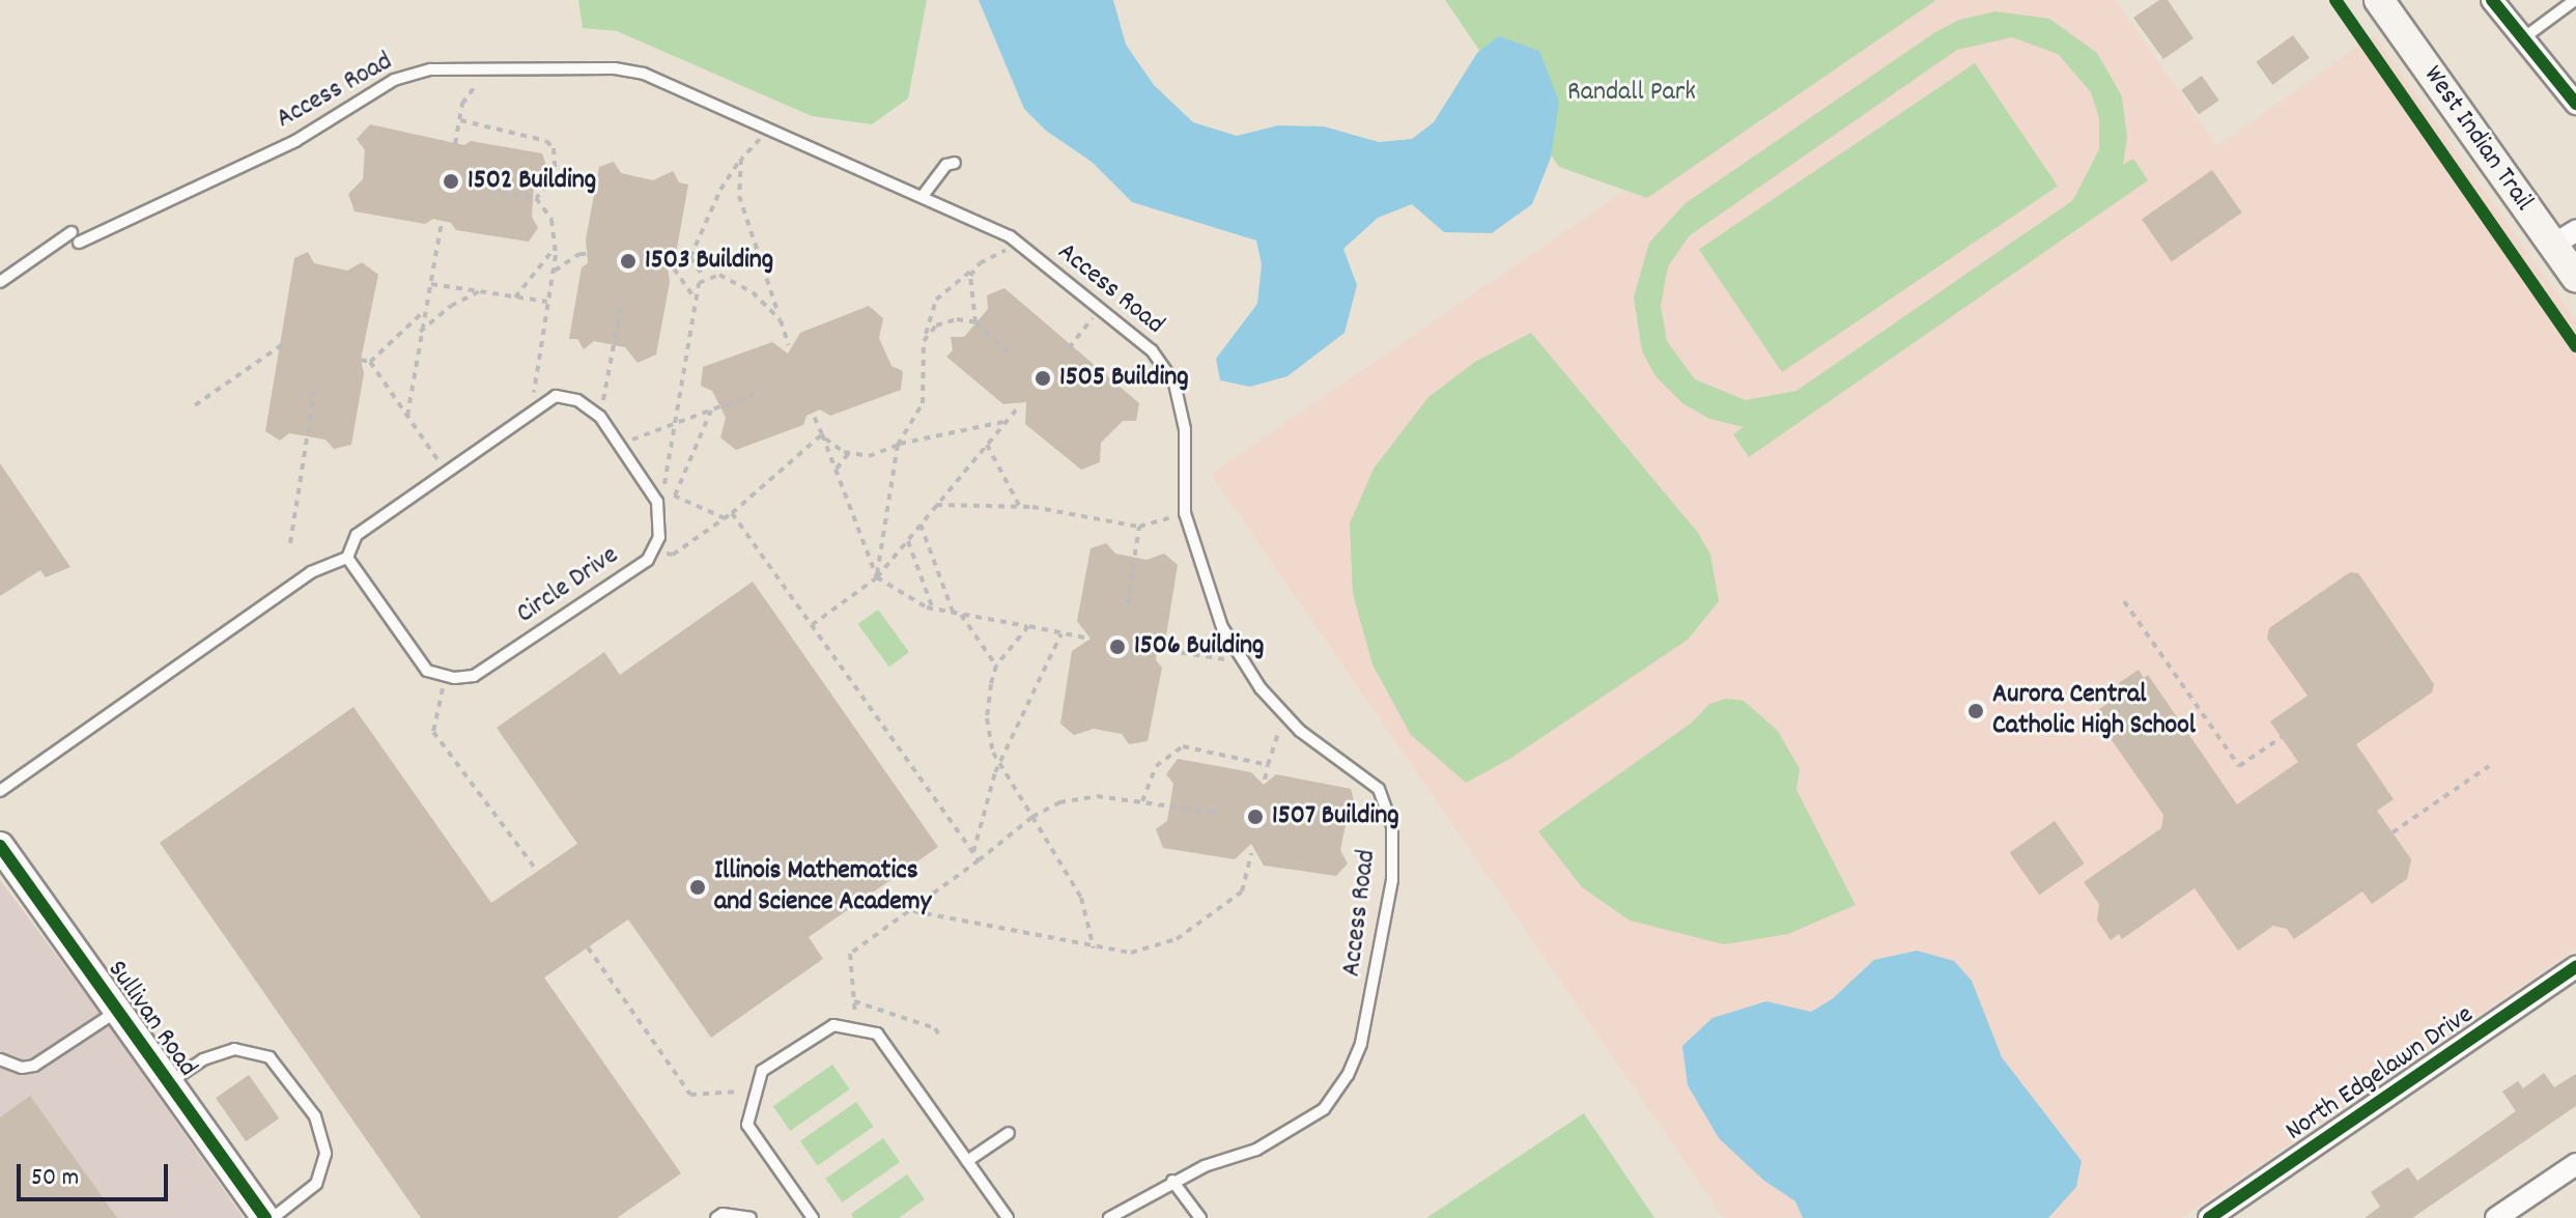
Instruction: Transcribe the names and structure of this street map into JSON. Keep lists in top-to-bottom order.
{
  "streets": {
    "main road": ["West Indian Trail"],
    "street": ["Sullivan Road", "North Edgelawn Drive"],
    "lane": ["Access Road", "Circle Drive"]
  },
  "parks": ["Randall Park"],
  "places": [
    "1502 Building",
    "1503 Building",
    "1505 Building",
    "1506 Building",
    "Aurora Central Catholic High School",
    "1507 Building",
    "Illinois Mathematics and Science Academy"
  ],
  "scale_bar": "50 m"
}
